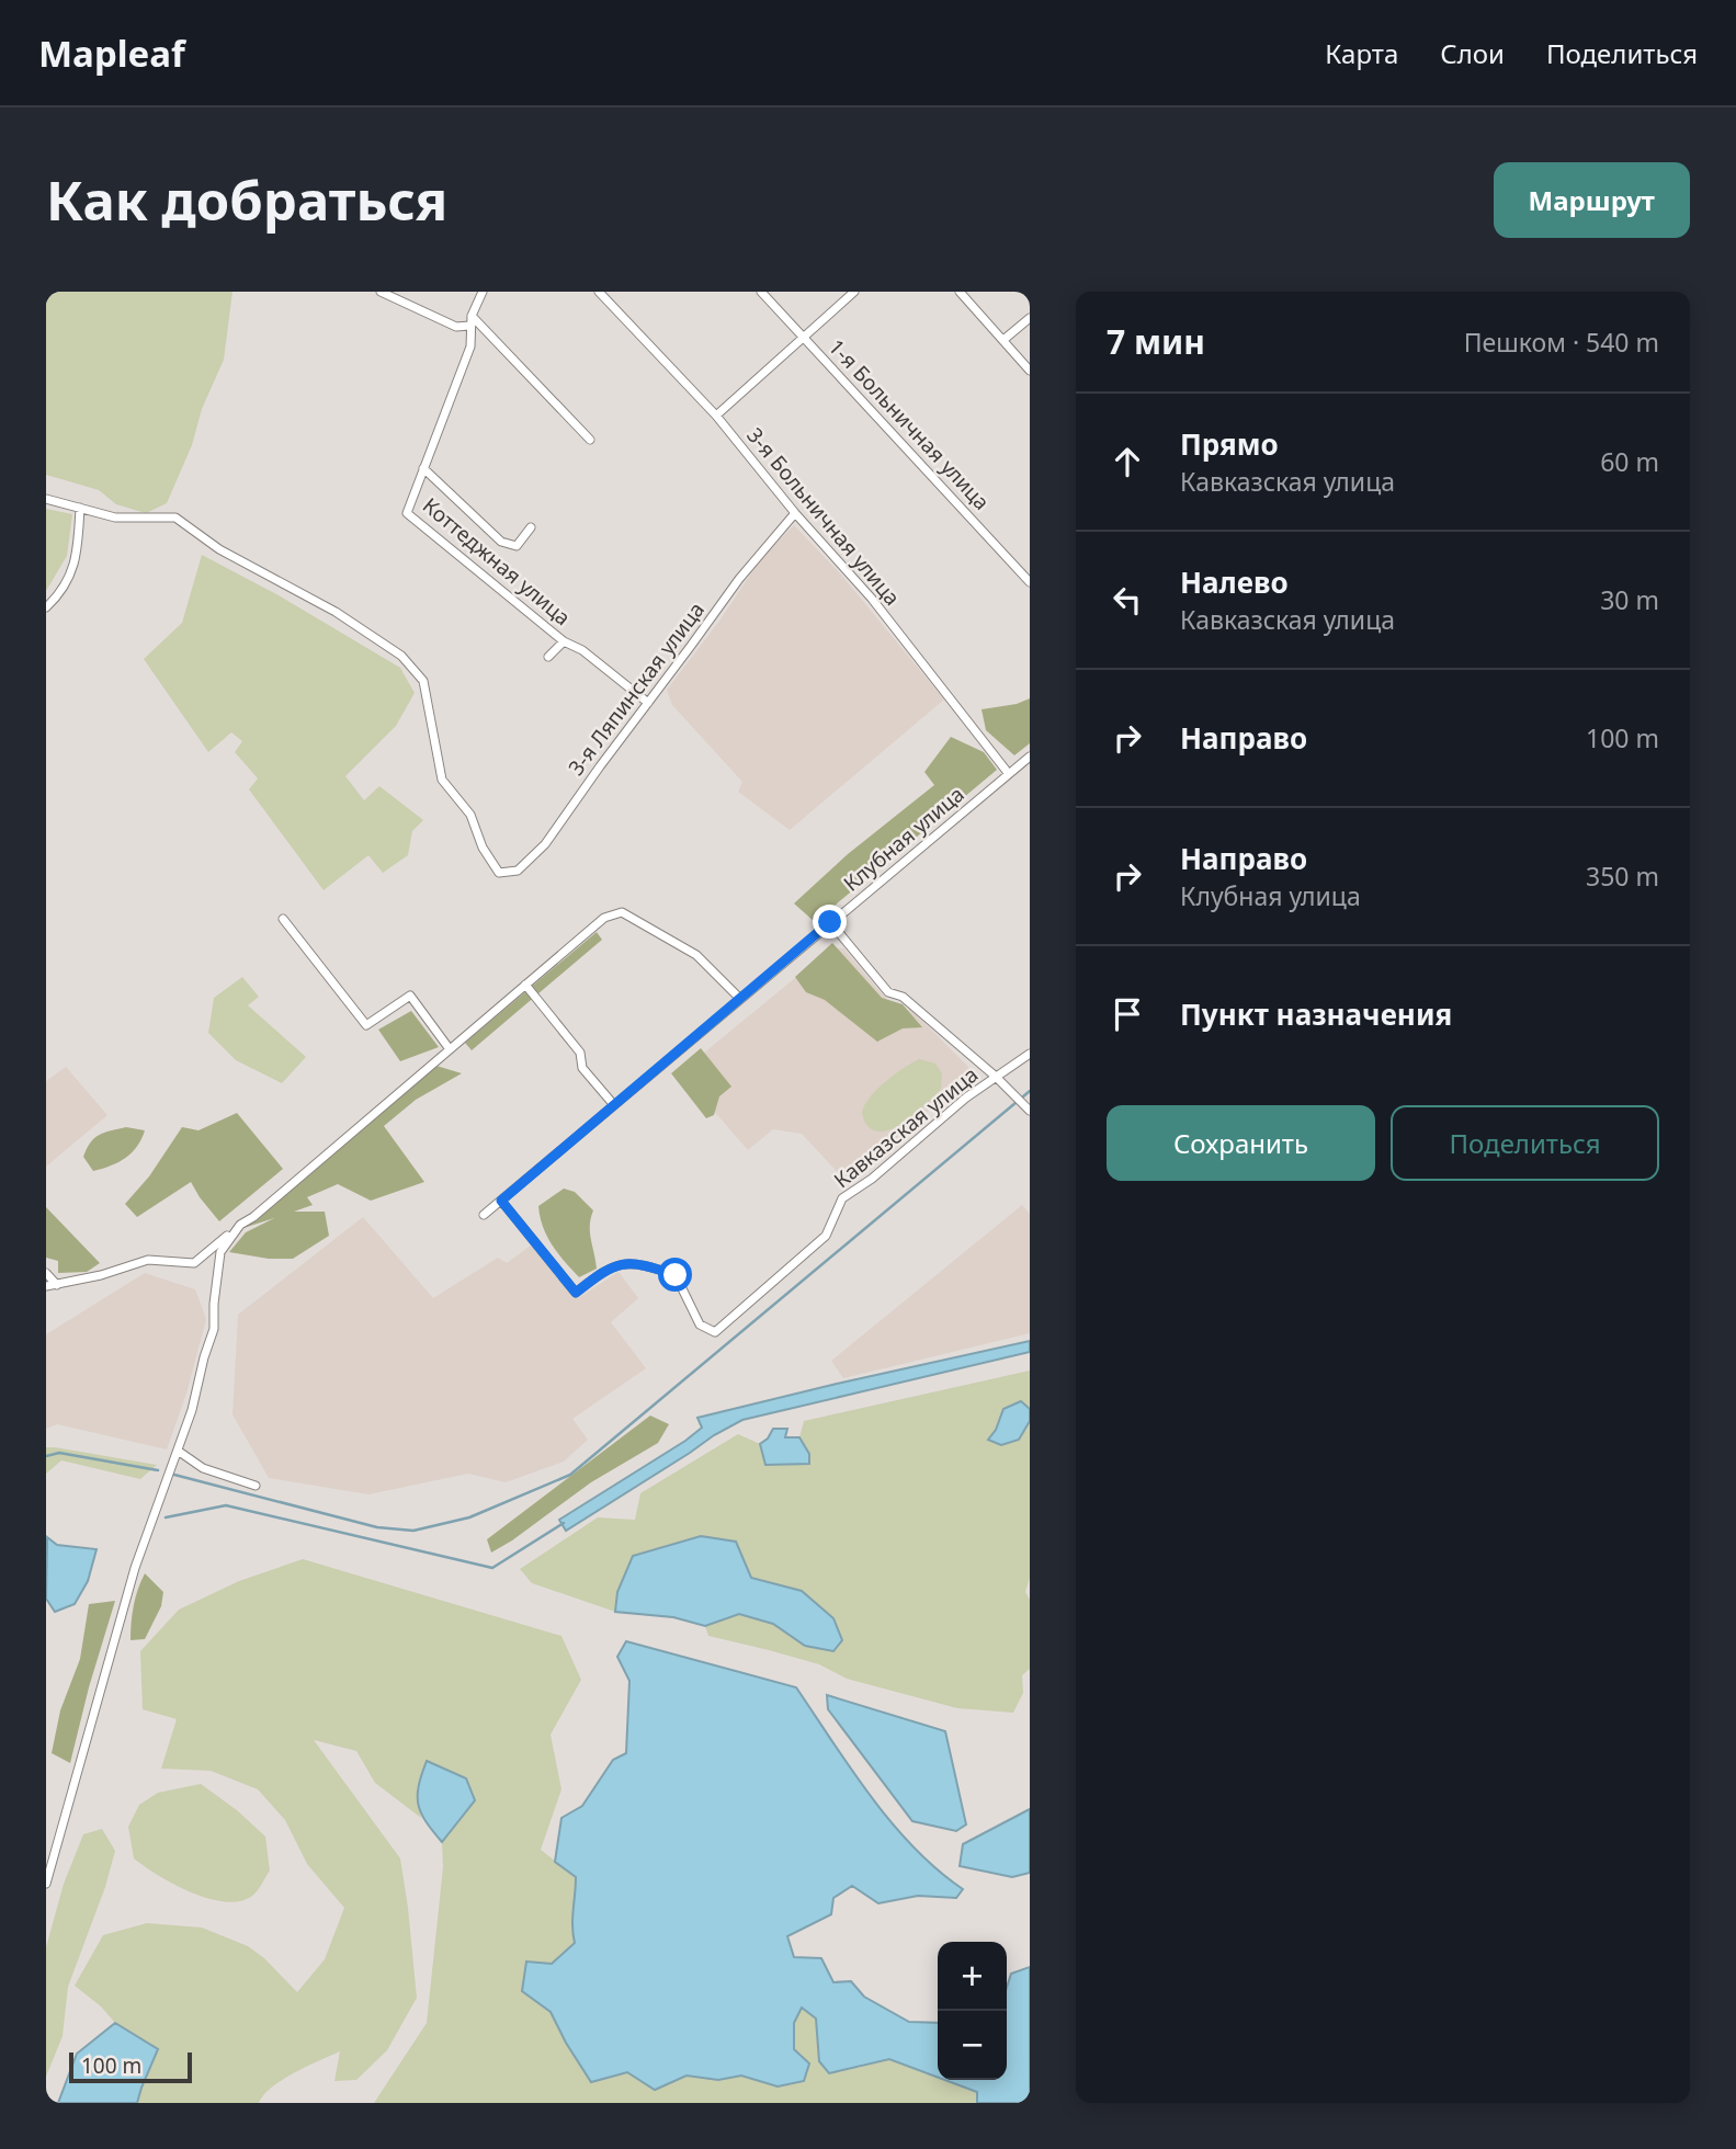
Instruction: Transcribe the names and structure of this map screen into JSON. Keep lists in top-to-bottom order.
{
  "streets": {
    "street": [
      "1-я Больничная улица",
      "3-я Больничная улица",
      "Коттеджная улица",
      "3-я Ляпинская улица",
      "Клубная улица",
      "Кавказская улица"
    ]
  },
  "crossings": [
    ["3-я Больничная улица", "3-я Ляпинская улица"],
    ["3-я Больничная улица", "Клубная улица"],
    ["Клубная улица", "Кавказская улица"]
  ],
  "scale_bar": "100 m",
  "page": {
    "header": "Mapleaf",
    "nav": ["Карта", "Слои", "Поделиться"],
    "buttons": [
      "Маршрут",
      ["Сохранить", "Поделиться"]
    ],
    "title": "Как добраться",
    "heading": ["7 мин", "Пешком · 540 m"],
    "list": [
      ["Прямо", "Кавказская улица", "60 m"],
      ["Налево", "Кавказская улица", "30 m"],
      ["Направо", "100 m"],
      ["Направо", "Клубная улица", "350 m"],
      "Пункт назначения"
    ],
    "map_buttons": ["+", "−"],
    "scale": "100 m"
  }
}
